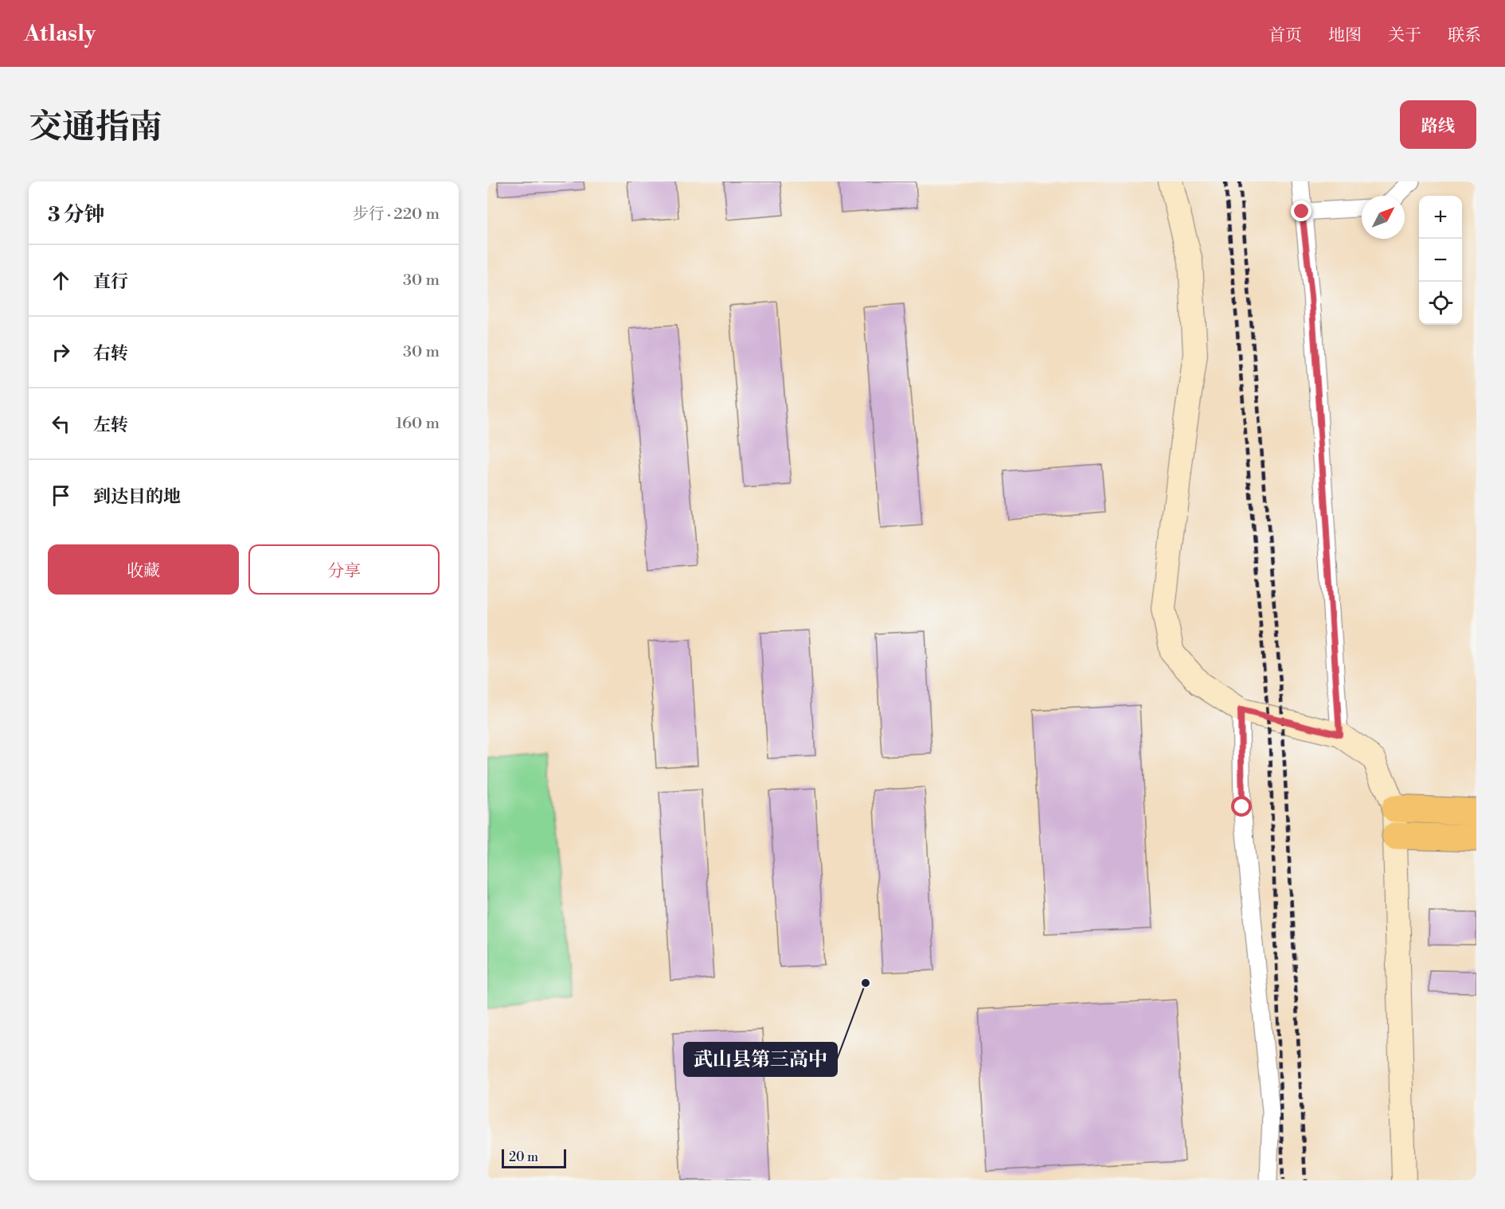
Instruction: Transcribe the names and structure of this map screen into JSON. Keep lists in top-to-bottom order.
{
  "places": ["武山县第三高中"],
  "scale_bar": "20 m",
  "north": "top right",
  "page": {
    "header": "Atlasly",
    "nav": [
      "首页",
      "地图",
      "关于",
      "联系"
    ],
    "title": "交通指南",
    "buttons": [
      "路线",
      ["收藏", "分享"]
    ],
    "heading": ["3 分钟", "步行 · 220 m"],
    "map_buttons": ["+", "−"],
    "list": [
      ["直行", "30 m"],
      ["右转", "30 m"],
      ["左转", "160 m"],
      "到达目的地"
    ],
    "scale": "20 m"
  }
}
